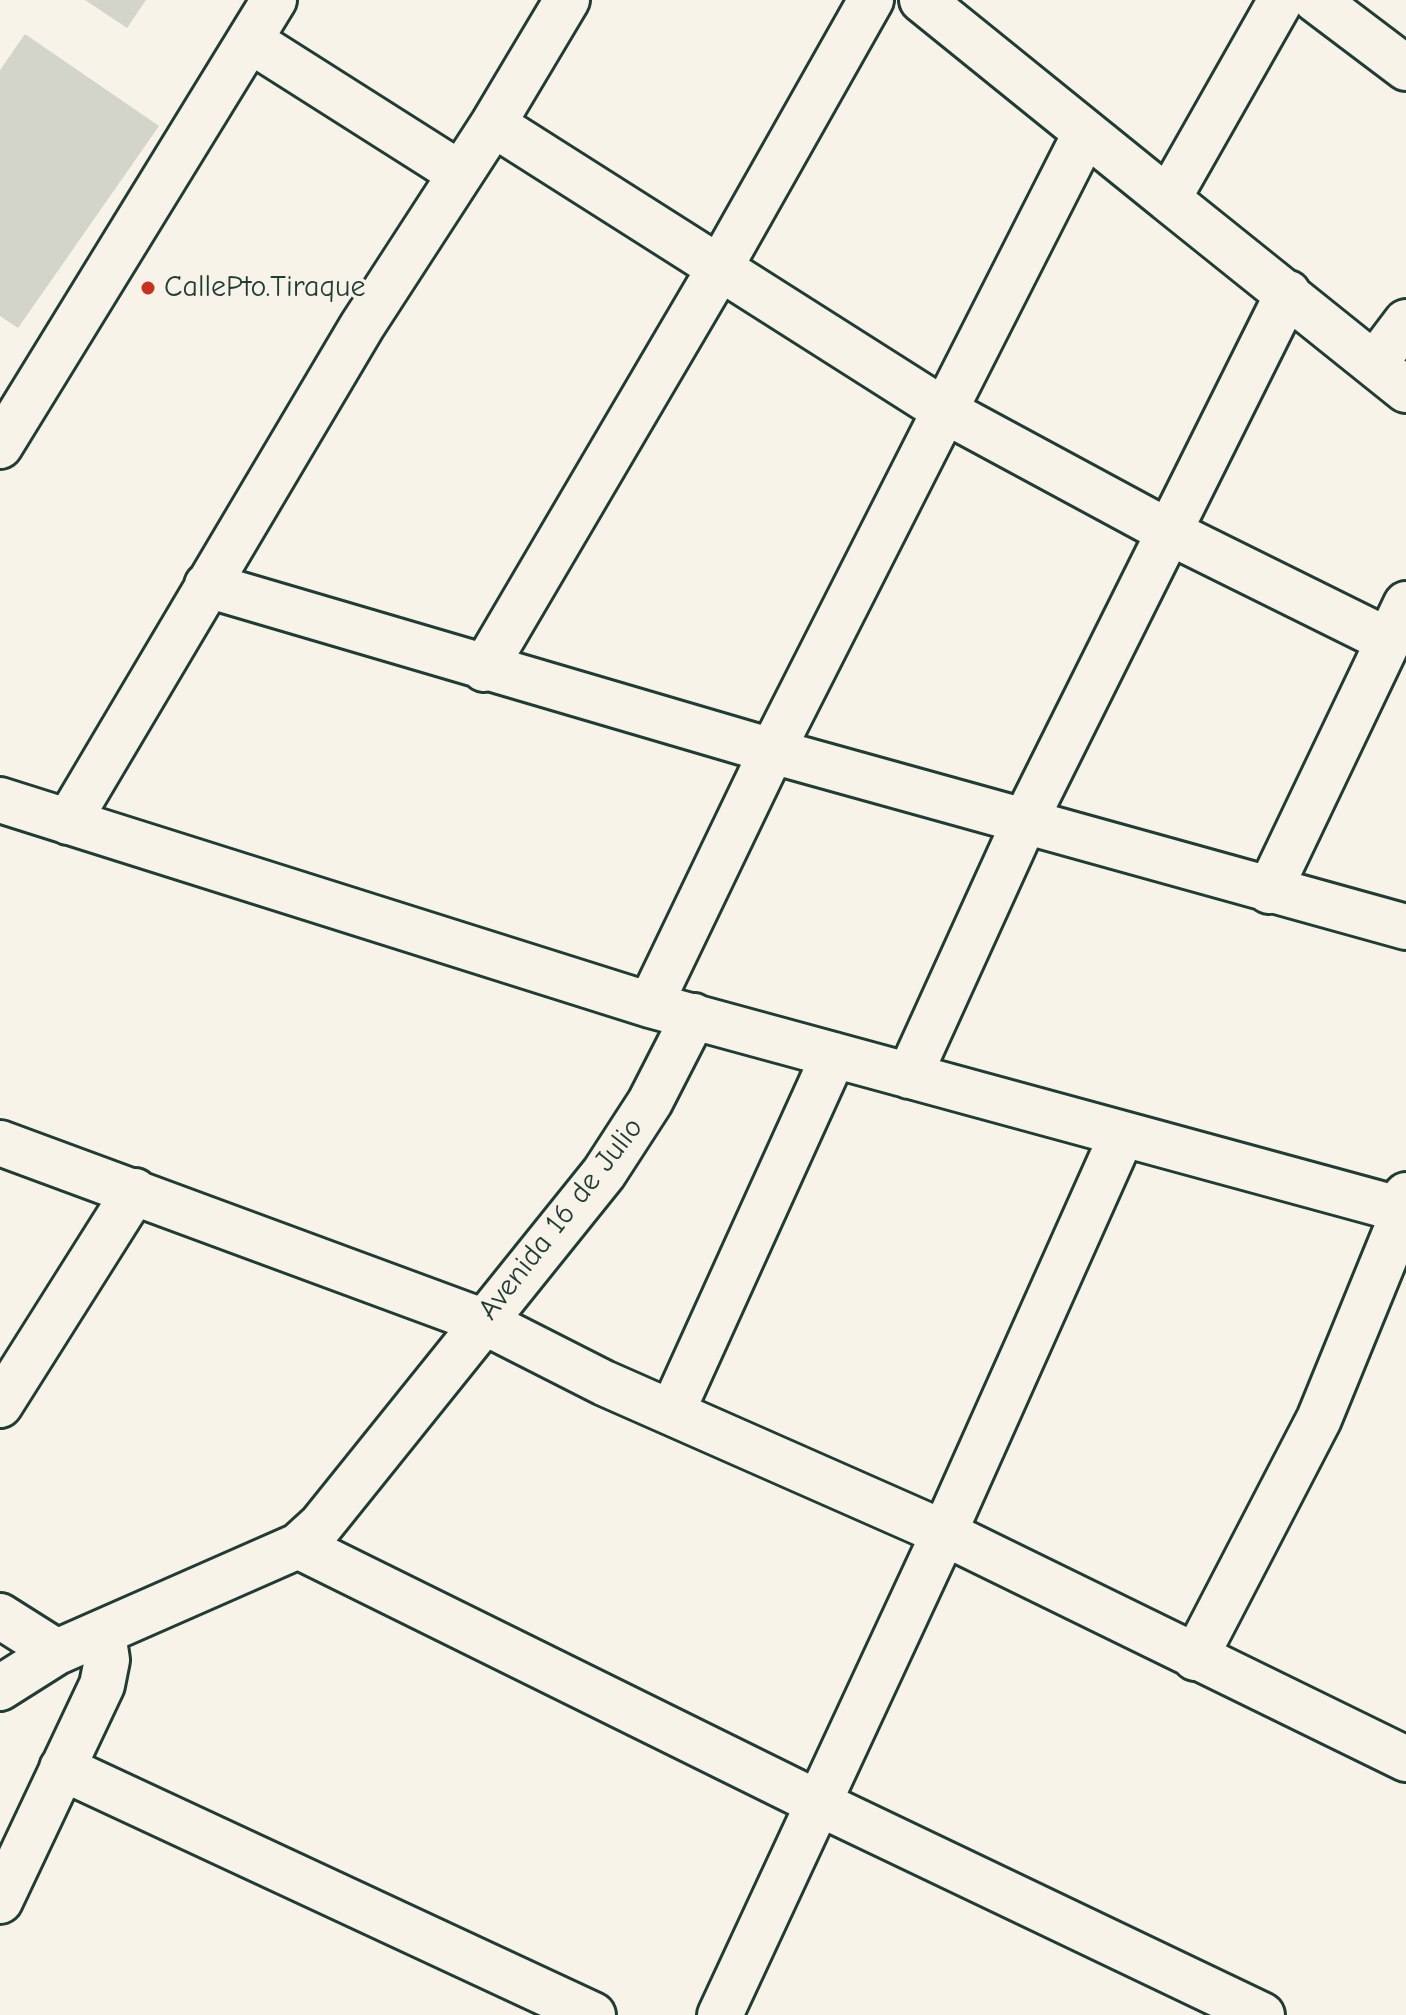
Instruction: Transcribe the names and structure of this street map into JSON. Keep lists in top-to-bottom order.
{
  "streets": {
    "street": ["Avenida 16 de Julio"]
  },
  "places": ["CallePto.Tiraque"]
}
